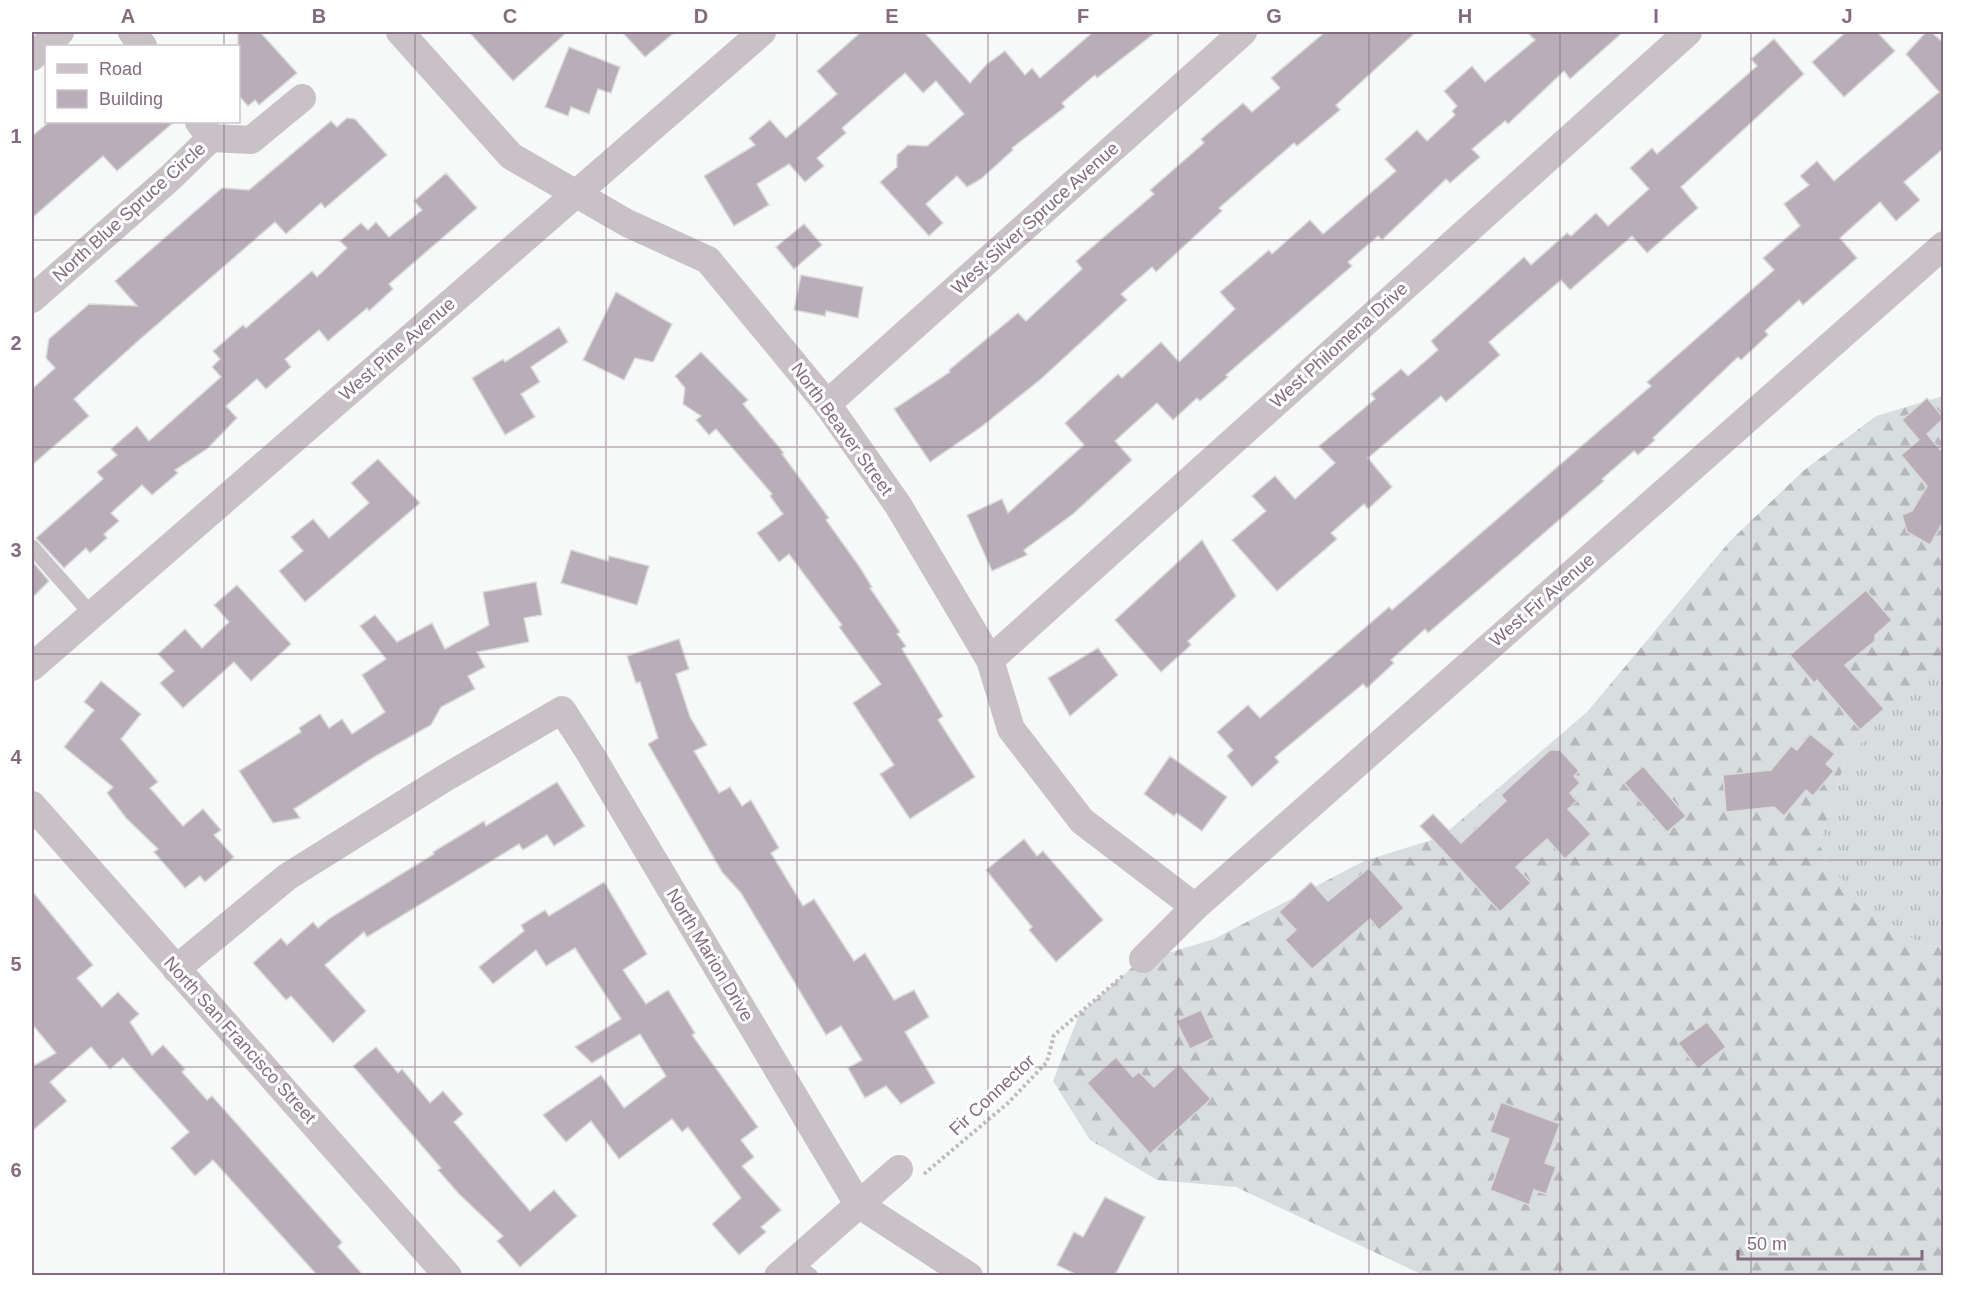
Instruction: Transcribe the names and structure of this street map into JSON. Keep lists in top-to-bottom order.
{
  "streets": {
    "street": [
      "North Blue Spruce Circle",
      "West Silver Spruce Avenue",
      "West Philomena Drive",
      "West Pine Avenue",
      "North Beaver Street",
      "West Fir Avenue",
      "North Marion Drive",
      "North San Francisco Street"
    ],
    "path": ["Fir Connector"]
  },
  "crossings": [
    ["West Silver Spruce Avenue", "North Beaver Street"],
    ["West Philomena Drive", "North Beaver Street"],
    ["West Pine Avenue", "North Beaver Street"],
    ["North Beaver Street", "West Fir Avenue"],
    ["West Fir Avenue", "Fir Connector"],
    ["North Marion Drive", "North San Francisco Street"]
  ],
  "legend": ["Road", "Building"],
  "scale_bar": "50 m",
  "grid": {
    "columns": [
      "A",
      "B",
      "C",
      "D",
      "E",
      "F",
      "G",
      "H",
      "I",
      "J"
    ],
    "rows": [
      "1",
      "2",
      "3",
      "4",
      "5",
      "6"
    ]
  }
}
